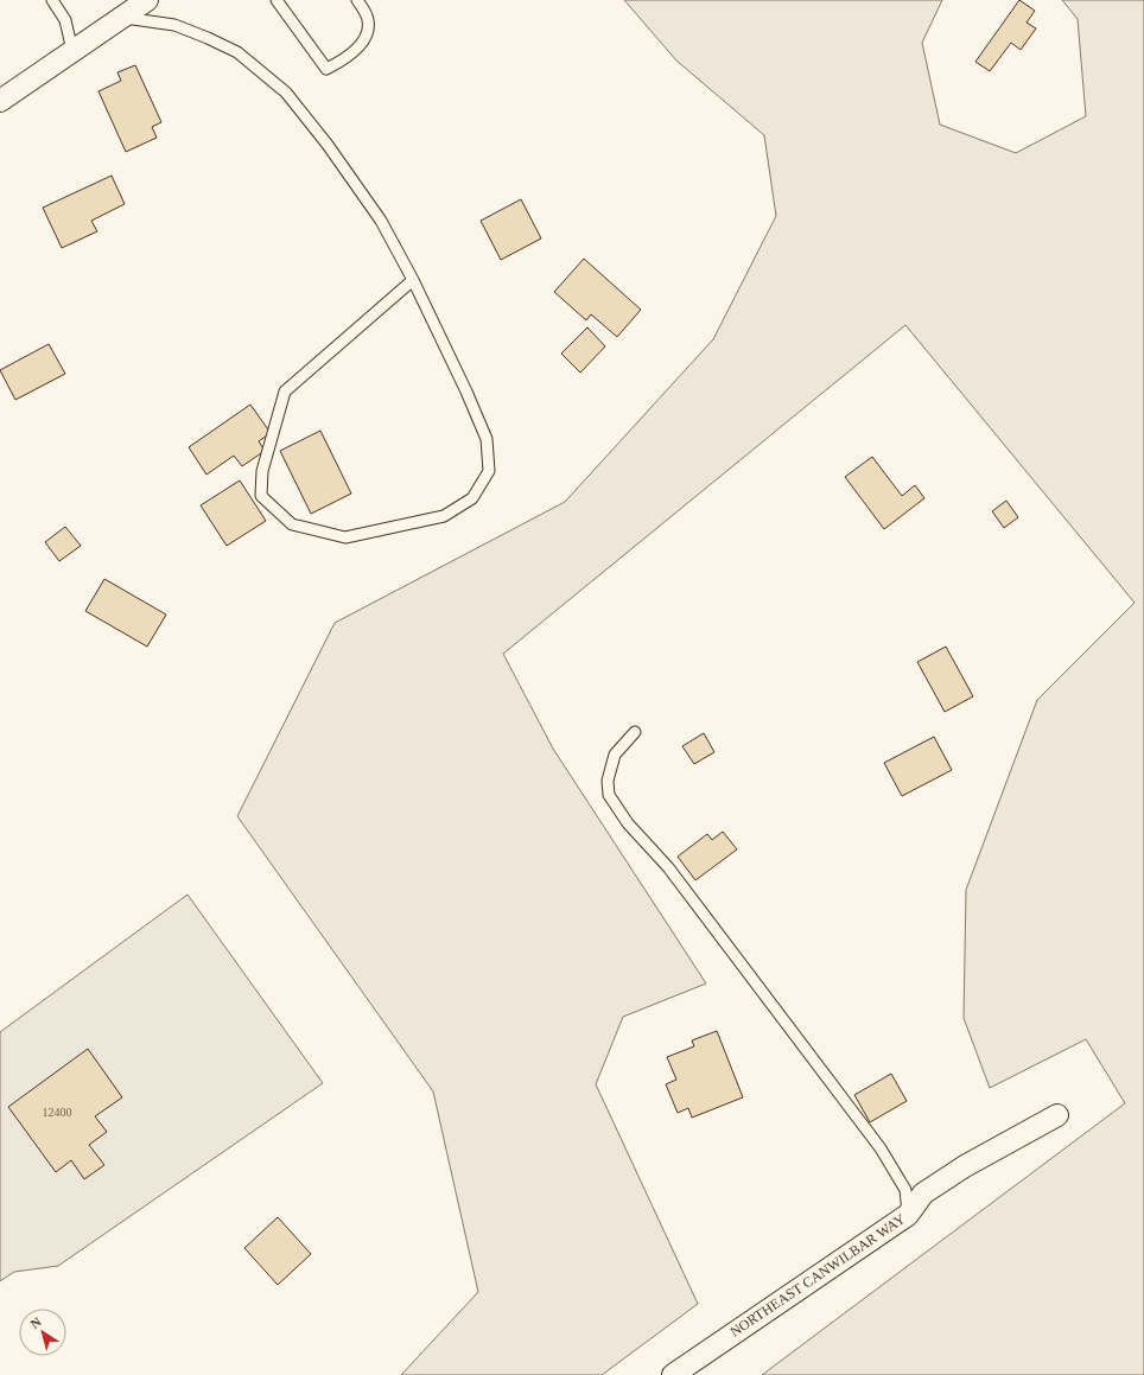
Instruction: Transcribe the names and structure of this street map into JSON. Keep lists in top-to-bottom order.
{
  "streets": {
    "street": ["NORTHEAST CANWILBAR WAY"]
  },
  "house_numbers": ["12400"],
  "north": "top left"
}
